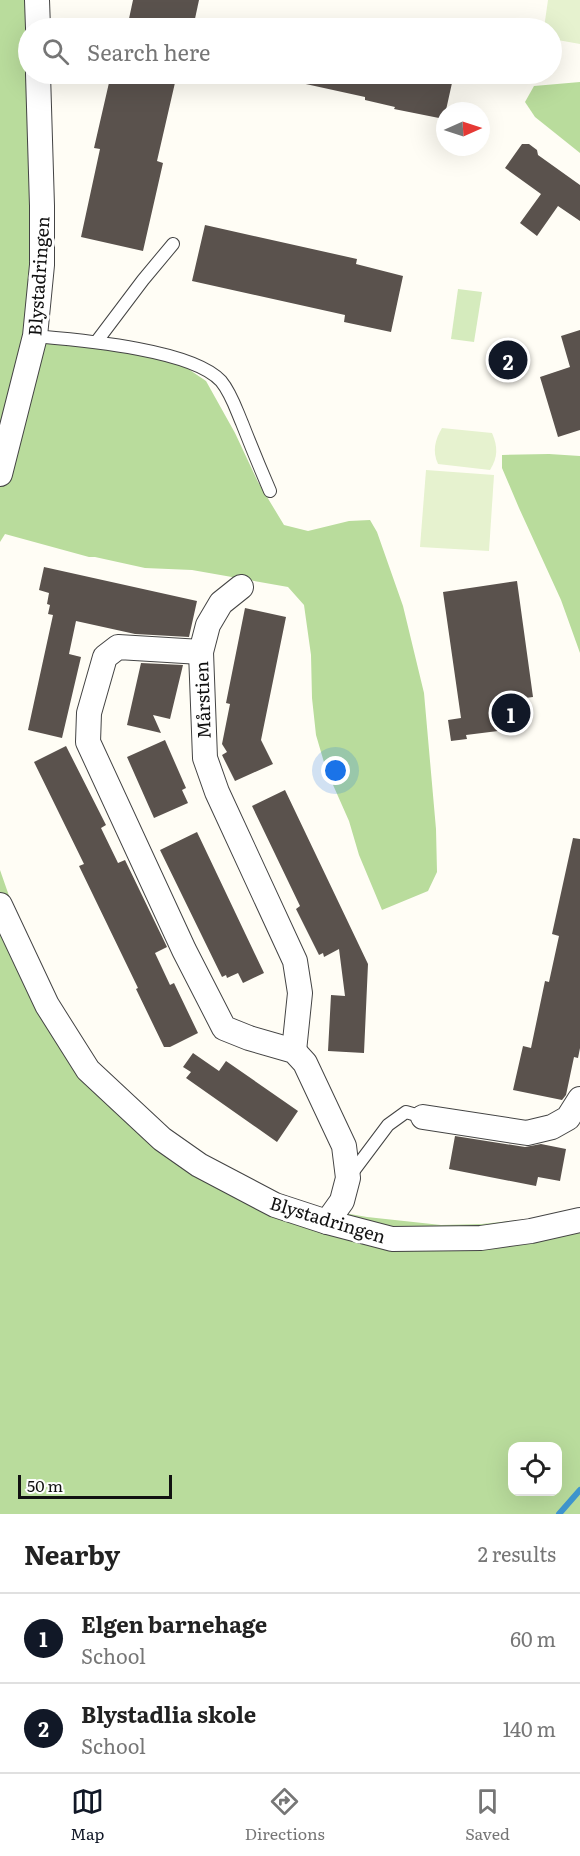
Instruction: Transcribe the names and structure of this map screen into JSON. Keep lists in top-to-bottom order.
{
  "streets": {
    "street": ["Blystadringen", "Mårstien"]
  },
  "scale_bar": "50 m",
  "north": "right",
  "page": {
    "search": "Search here",
    "pins": ["2", "1"],
    "scale": "50 m",
    "heading": ["Nearby", "2 results"],
    "list": [
      {
        "mark": "1",
        "name": "Elgen barnehage",
        "note": "School",
        "value": "60 m"
      },
      {
        "mark": "2",
        "name": "Blystadlia skole",
        "note": "School",
        "value": "140 m"
      }
    ],
    "nav": ["Map", "Directions", "Saved"]
  }
}
